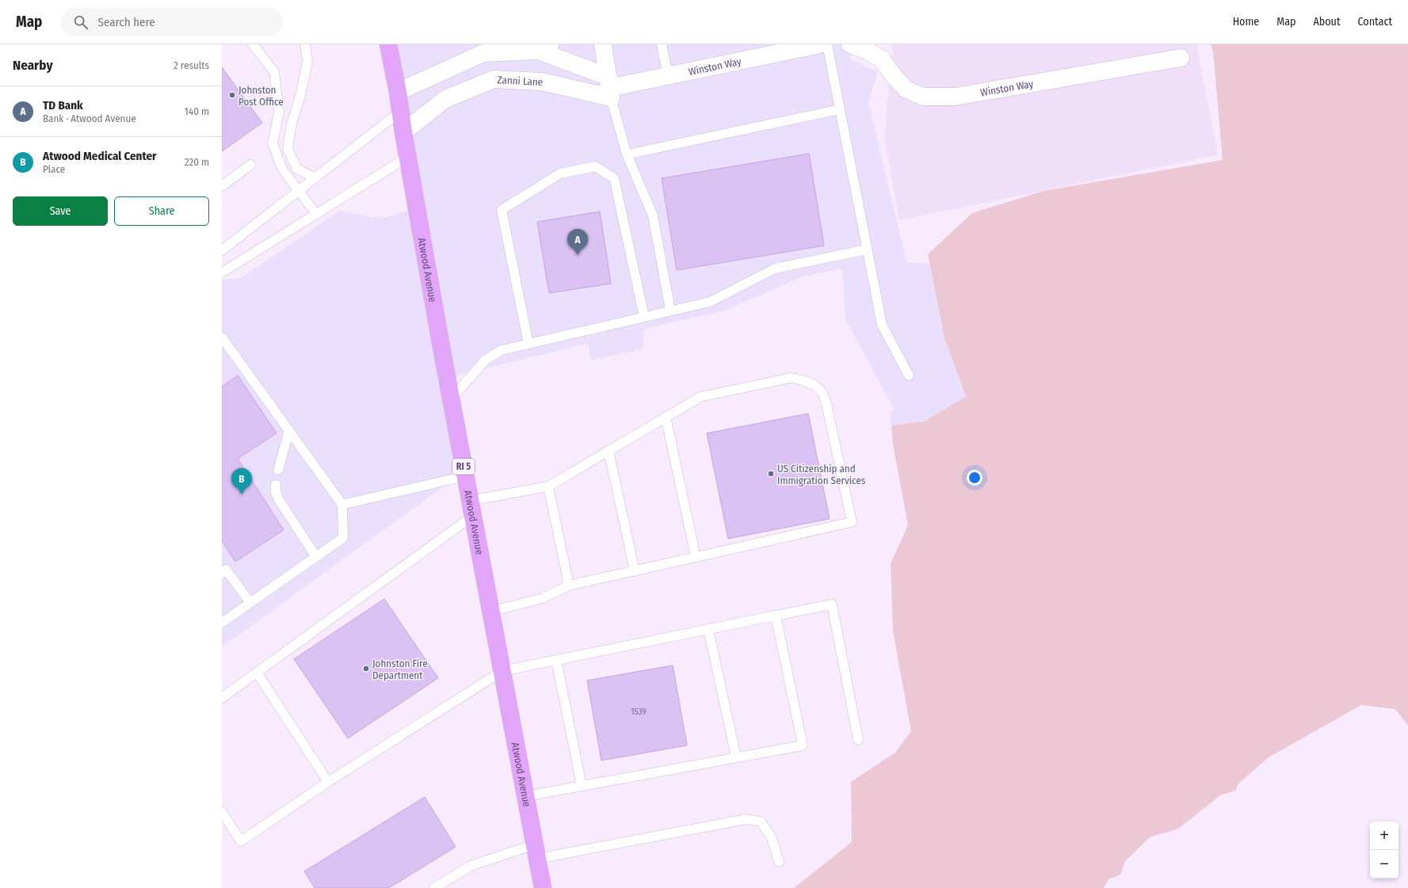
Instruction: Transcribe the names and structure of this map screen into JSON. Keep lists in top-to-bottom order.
{
  "streets": {
    "main road": ["Atwood Avenue", "RI 5"],
    "street": ["Winston Way", "Zanni Lane"]
  },
  "crossings": [
    ["Winston Way", "Zanni Lane"],
    ["Zanni Lane", "Atwood Avenue"]
  ],
  "places": ["Johnston Post Office", "US Citizenship and Immigration Services", "Johnston Fire Department"],
  "house_numbers": ["1539"],
  "page": {
    "header": "Map",
    "search": "Search here",
    "nav": [
      "Home",
      "Map",
      "About",
      "Contact"
    ],
    "heading": ["Nearby", "2 results"],
    "list": [
      {
        "mark": "A",
        "name": "TD Bank",
        "note": "Bank · Atwood Avenue",
        "value": "140 m"
      },
      {
        "mark": "B",
        "name": "Atwood Medical Center",
        "note": "Place",
        "value": "220 m"
      }
    ],
    "buttons": ["Save", "Share"],
    "pins": ["A", "B"],
    "map_buttons": ["+", "−"]
  }
}
